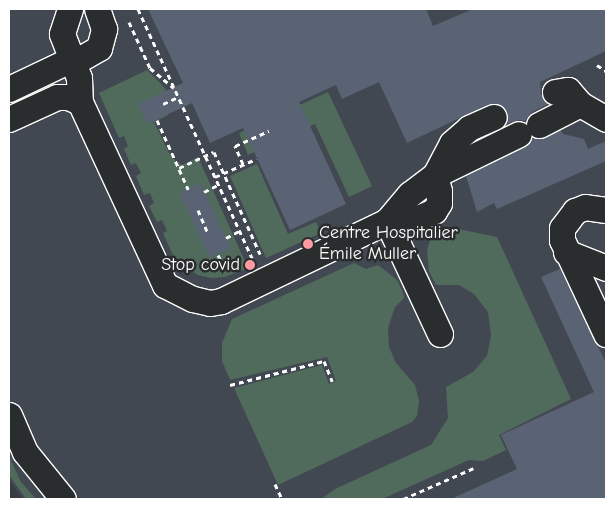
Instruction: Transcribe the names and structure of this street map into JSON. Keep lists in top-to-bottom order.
{
  "places": ["Centre Hospitalier Émile Muller", "Stop covid"]
}
